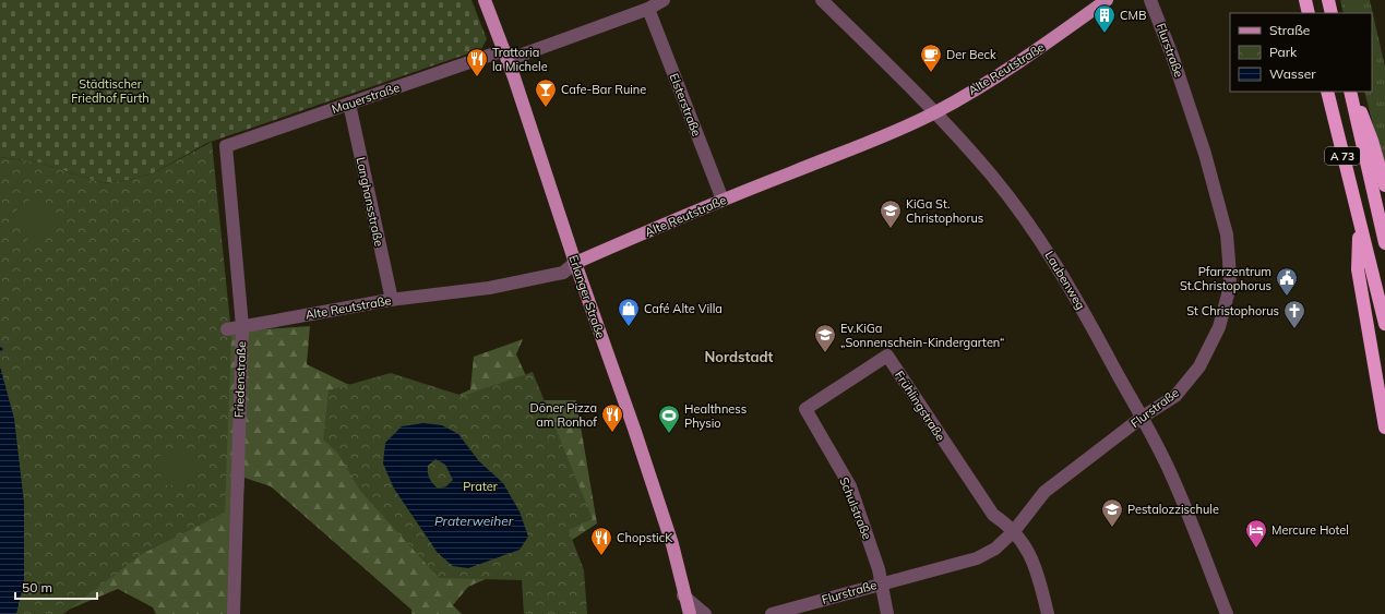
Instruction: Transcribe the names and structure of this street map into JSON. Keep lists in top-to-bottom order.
{
  "streets": {
    "highway": ["A 73"],
    "main road": ["Alte Reutstraße", "Erlanger Straße"],
    "street": [
      "Flurstraße",
      "Mauerstraße",
      "Elsterstraße",
      "Langhansstraße",
      "Laubenweg",
      "Friedenstraße",
      "Frühlingstraße",
      "Schulstraße"
    ]
  },
  "crossings": [
    ["Flurstraße", "Laubenweg"],
    ["Flurstraße", "Frühlingstraße"],
    ["Flurstraße", "Schulstraße"],
    ["Alte Reutstraße", "Elsterstraße"],
    ["Alte Reutstraße", "Langhansstraße"],
    ["Alte Reutstraße", "Laubenweg"],
    ["Alte Reutstraße", "Erlanger Straße"],
    ["Alte Reutstraße", "Friedenstraße"],
    ["Mauerstraße", "Elsterstraße"],
    ["Mauerstraße", "Langhansstraße"],
    ["Mauerstraße", "Erlanger Straße"],
    ["Mauerstraße", "Friedenstraße"],
    ["Frühlingstraße", "Schulstraße"]
  ],
  "districts": ["Nordstadt"],
  "water": ["Praterweiher"],
  "parks": ["Städtischer Friedhof Fürth", "Prater"],
  "places": {
    "building": ["CMB"],
    "cafe": ["Der Beck"],
    "restaurant": ["Trattoria la Michele", "Döner Pizza am Ronhof", "ChopsticK"],
    "bar": ["Cafe-Bar Ruine"],
    "school or university": ["KiGa St. Christophorus", "Ev.KiGa „Sonnenschein-Kindergarten“", "Pestalozzischule"],
    "public building": ["Pfarrzentrum St.Christophorus"],
    "shop": ["Café Alte Villa"],
    "church": ["St Christophorus"],
    "sports": ["Healthness Physio"],
    "hotel": ["Mercure Hotel"]
  },
  "legend": ["Straße", "Park", "Wasser"],
  "scale_bar": "50 m"
}
